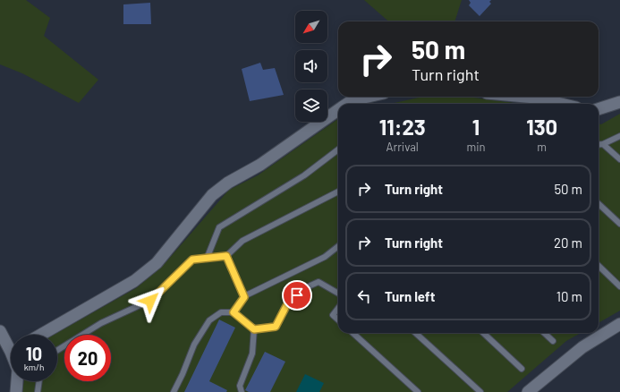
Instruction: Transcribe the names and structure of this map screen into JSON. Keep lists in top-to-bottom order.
{
  "north": "bottom left",
  "page": {
    "turn": ["50 m", "Turn right"],
    "eta": [
      "11:23",
      "Arrival",
      "1",
      "min",
      "130",
      "m"
    ],
    "list": [
      {
        "name": "Turn right",
        "value": "50 m"
      },
      {
        "name": "Turn right",
        "value": "20 m"
      },
      {
        "name": "Turn left",
        "value": "10 m"
      }
    ],
    "speed": "10 km/h",
    "limit": "20"
  }
}
